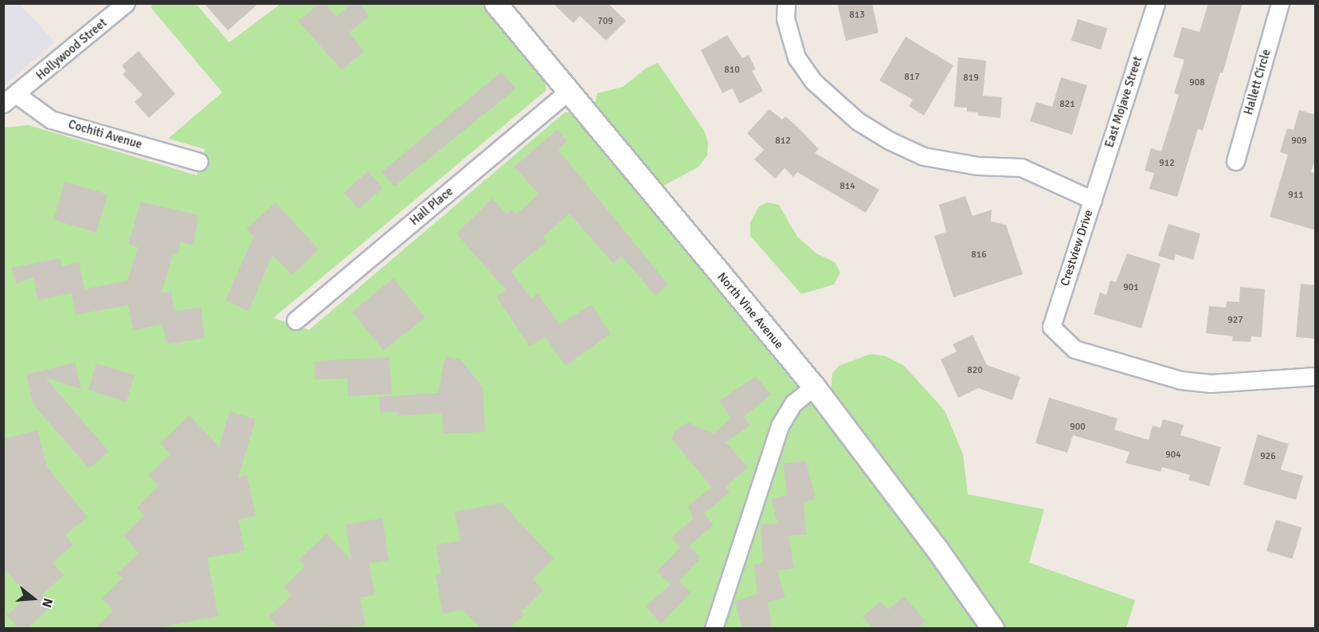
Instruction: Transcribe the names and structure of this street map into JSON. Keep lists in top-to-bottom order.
{
  "streets": {
    "street": [
      "Hollywood Street",
      "Hallett Circle",
      "East Mojave Street",
      "Cochiti Avenue",
      "Hall Place",
      "Crestview Drive",
      "North Vine Avenue"
    ]
  },
  "crossings": [
    ["Hollywood Street", "Cochiti Avenue"],
    ["East Mojave Street", "Crestview Drive"],
    ["Hall Place", "North Vine Avenue"]
  ],
  "house_numbers": [
    "813",
    "709",
    "810",
    "817",
    "819",
    "908",
    "821",
    "812",
    "909",
    "912",
    "814",
    "911",
    "816",
    "901",
    "927",
    "820",
    "900",
    "904",
    "926"
  ],
  "north": "right"
}
